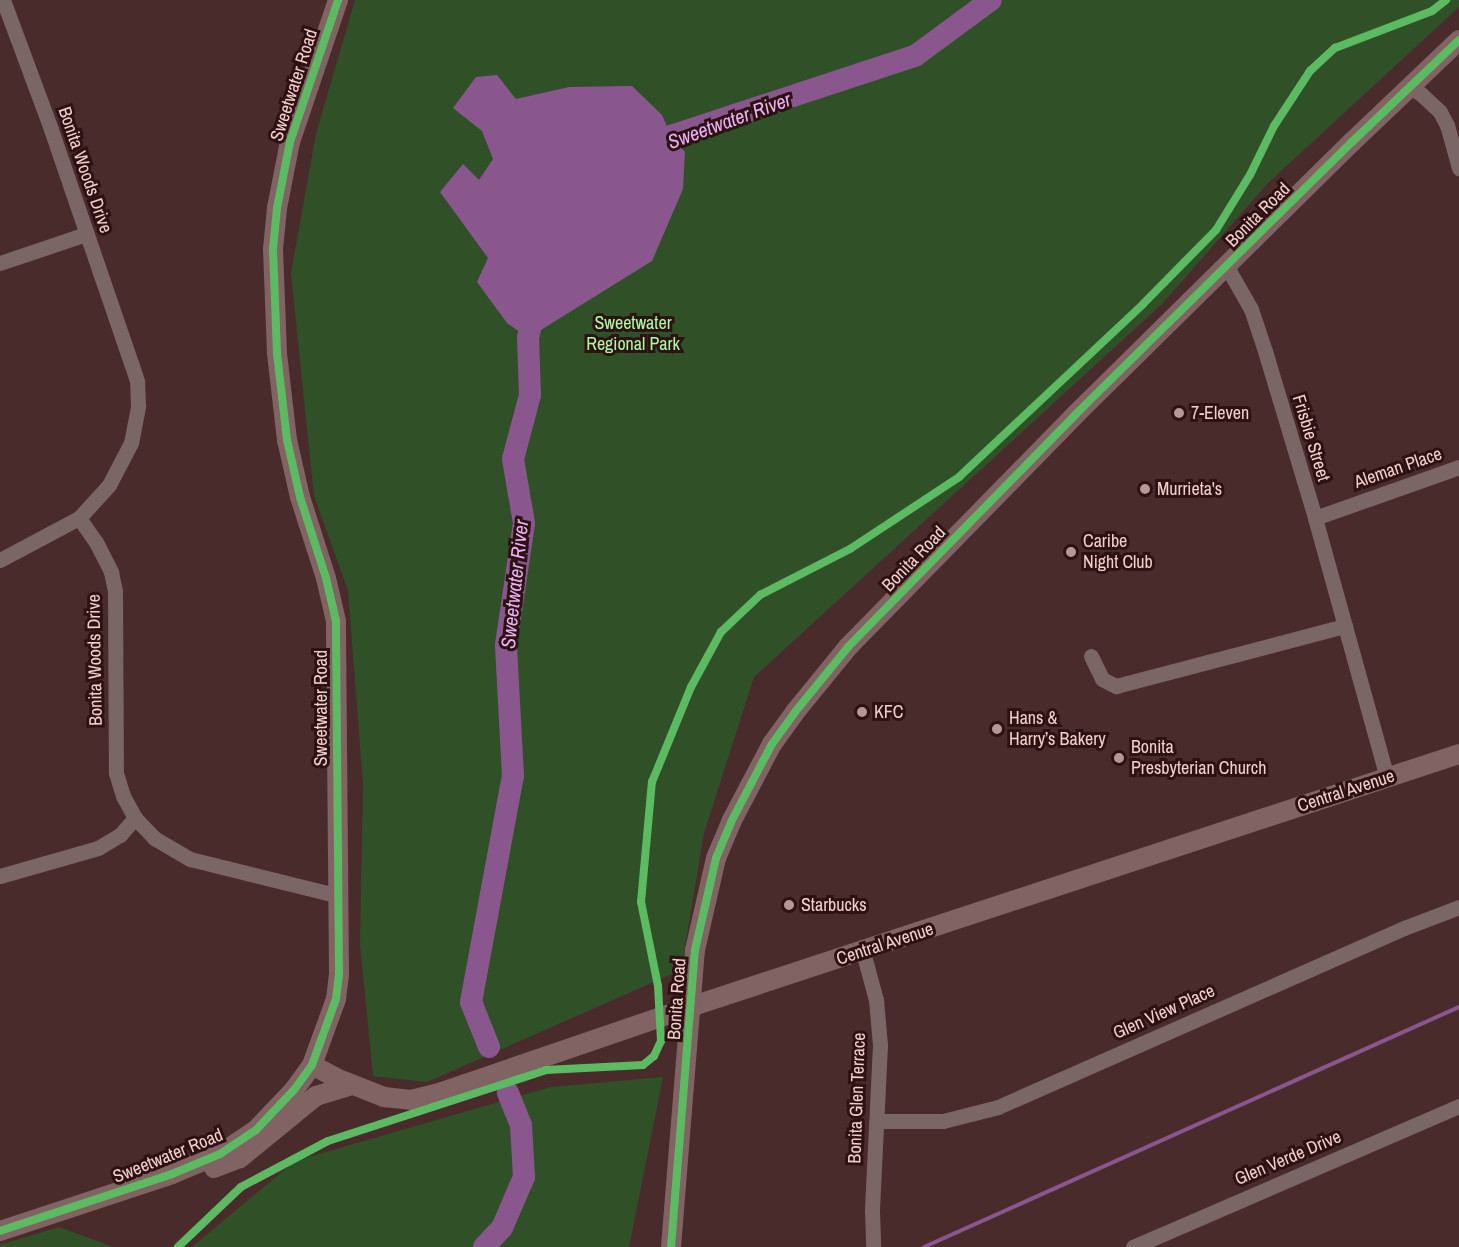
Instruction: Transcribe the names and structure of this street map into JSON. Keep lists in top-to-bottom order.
{
  "streets": {
    "main road": ["Sweetwater Road", "Bonita Road", "Central Avenue"],
    "street": [
      "Bonita Woods Drive",
      "Frisbie Street",
      "Aleman Place",
      "Glen View Place",
      "Bonita Glen Terrace",
      "Glen Verde Drive"
    ]
  },
  "crossings": [
    ["Sweetwater Road", "Bonita Woods Drive"],
    ["Sweetwater Road", "Central Avenue"],
    ["Bonita Road", "Frisbie Street"],
    ["Bonita Road", "Central Avenue"],
    ["Frisbie Street", "Aleman Place"],
    ["Frisbie Street", "Central Avenue"],
    ["Central Avenue", "Bonita Glen Terrace"],
    ["Glen View Place", "Bonita Glen Terrace"]
  ],
  "water": ["Sweetwater River"],
  "parks": ["Sweetwater Regional Park"],
  "places": [
    "7-Eleven",
    "Murrieta's",
    "Caribe Night Club",
    "KFC",
    "Hans & Harry’s Bakery",
    "Bonita Presbyterian Church",
    "Starbucks"
  ]
}
